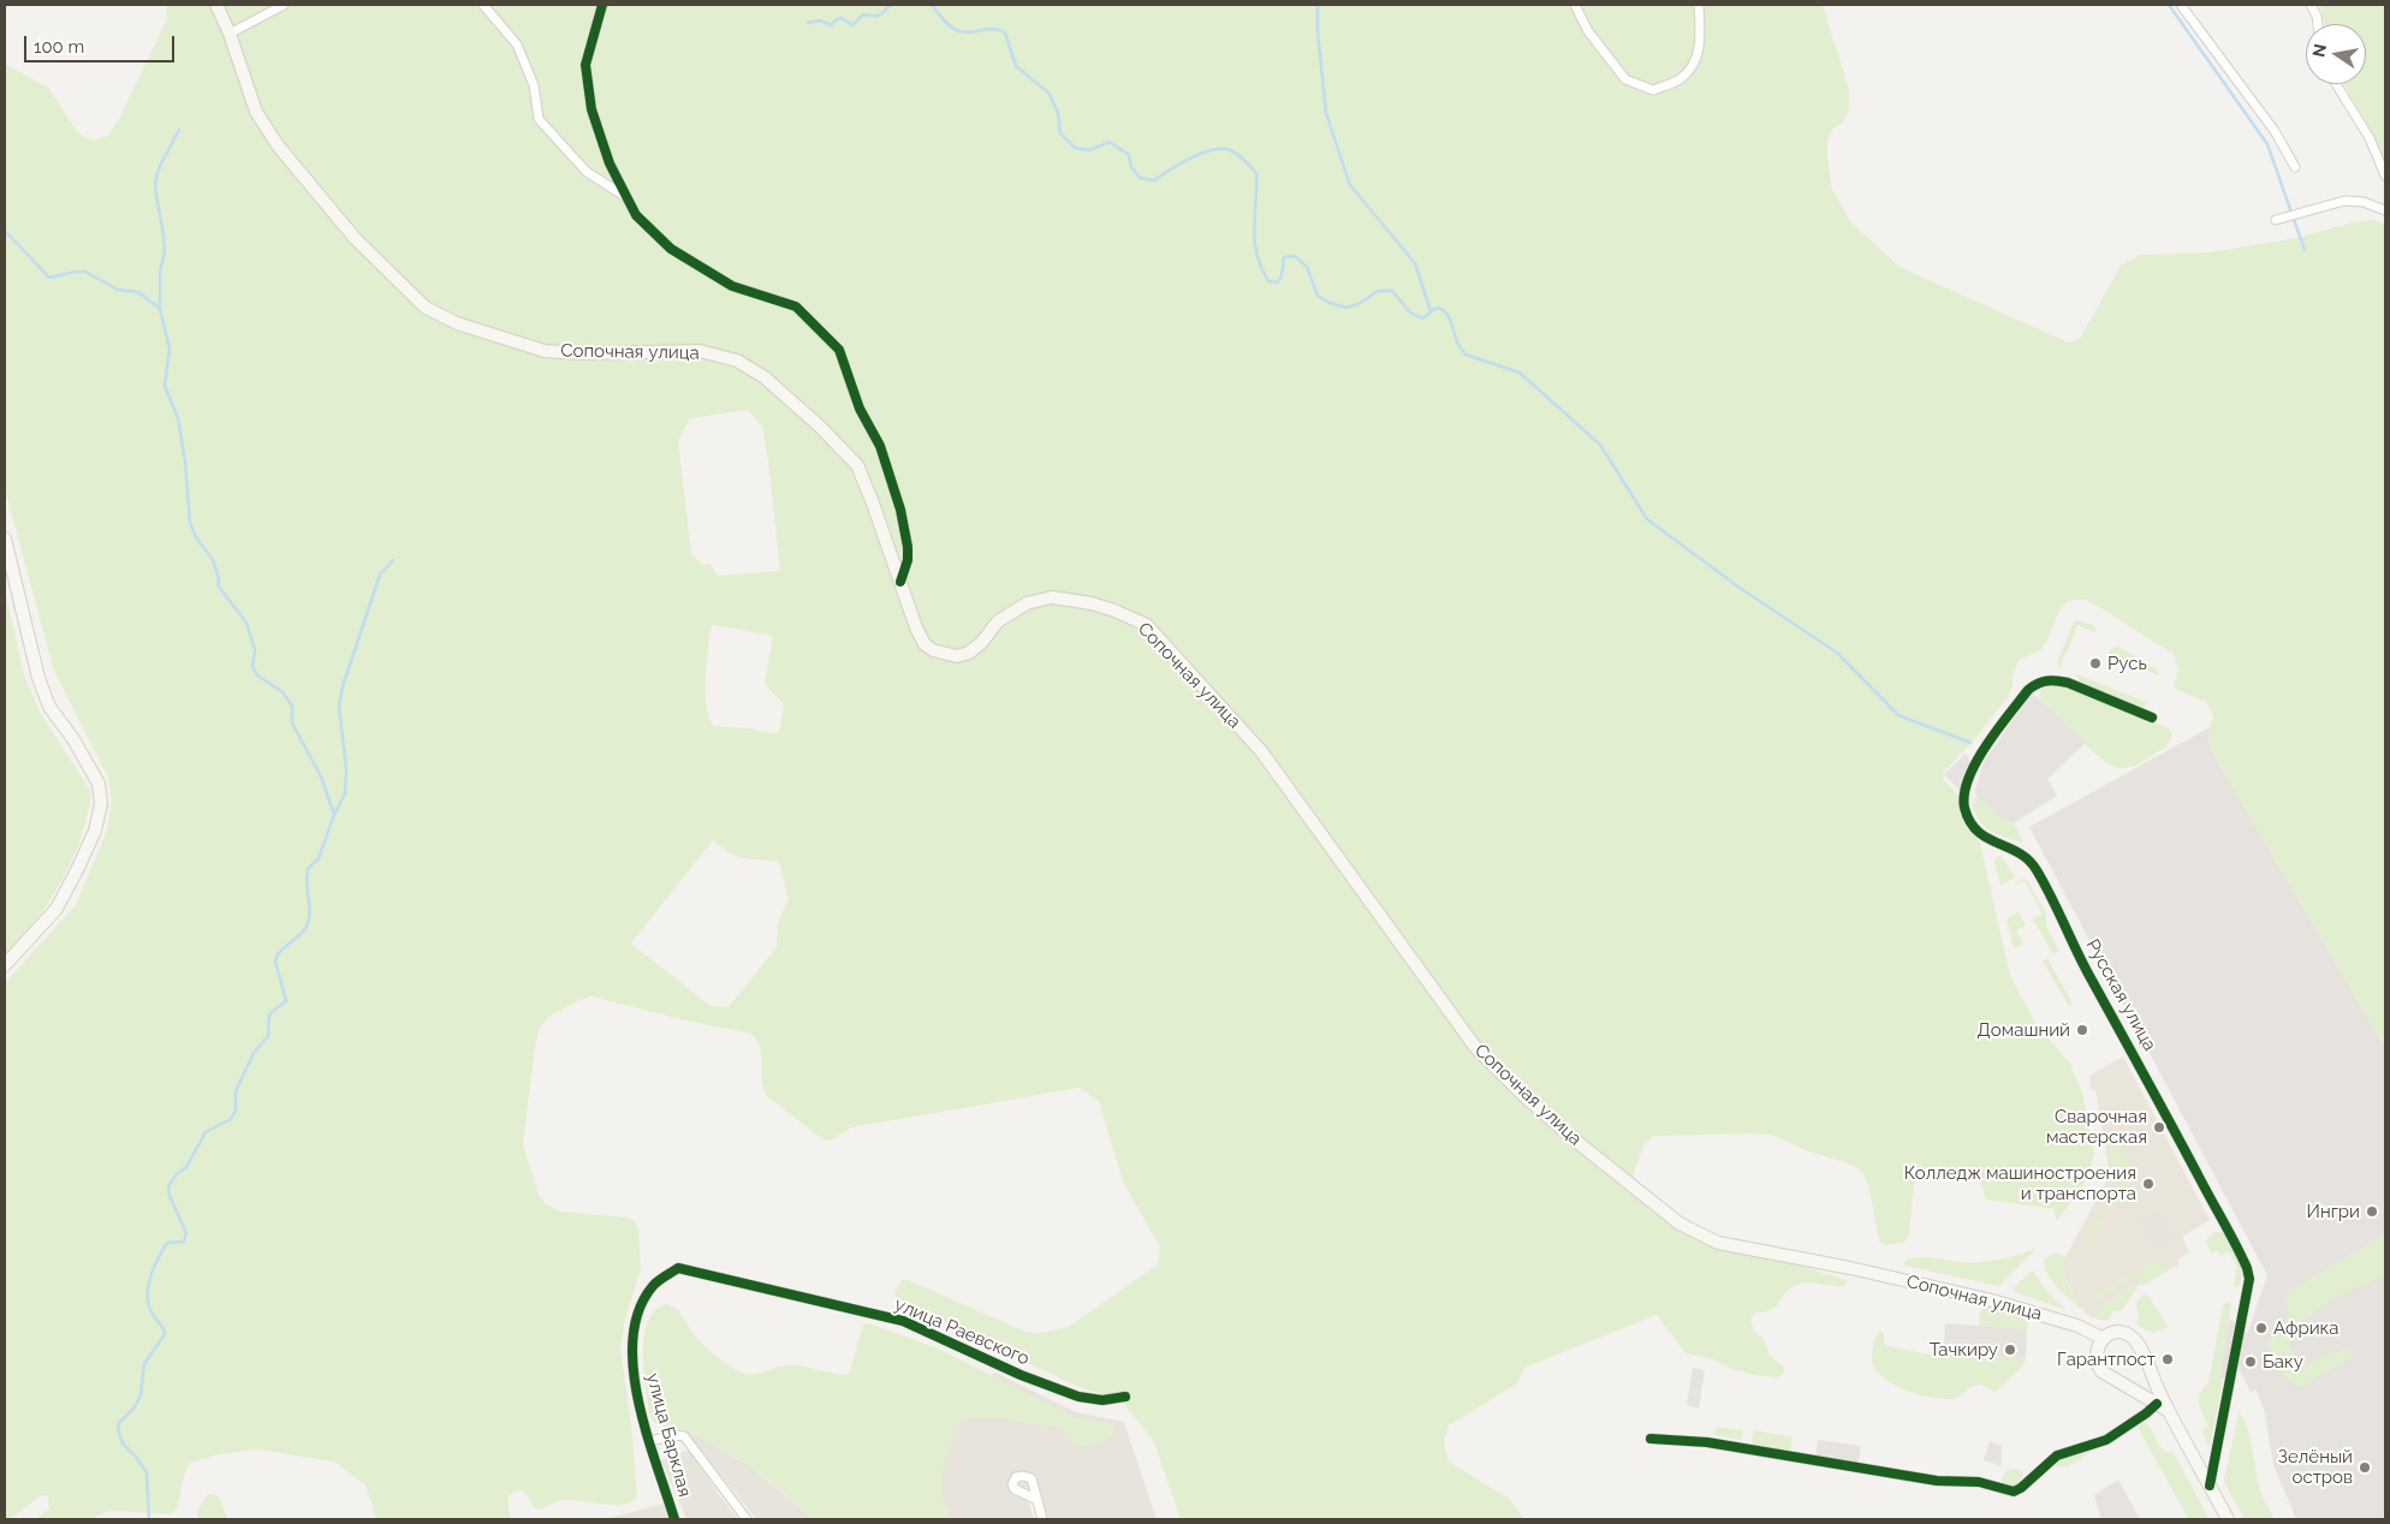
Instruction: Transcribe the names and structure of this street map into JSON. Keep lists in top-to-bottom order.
{
  "streets": {
    "main road": ["Сопочная улица"],
    "street": ["Русская улица", "улица Раевского", "улица Барклая"]
  },
  "crossings": [
    ["улица Раевского", "улица Барклая"]
  ],
  "places": [
    "Русь",
    "Домашний",
    "Сварочная мастерская",
    "Колледж машиностроения и транспорта",
    "Ингри",
    "Африка",
    "Тачкиру",
    "Гарантпост",
    "Баку",
    "Зелёный остров"
  ],
  "scale_bar": "100 m",
  "north": "left"
}
